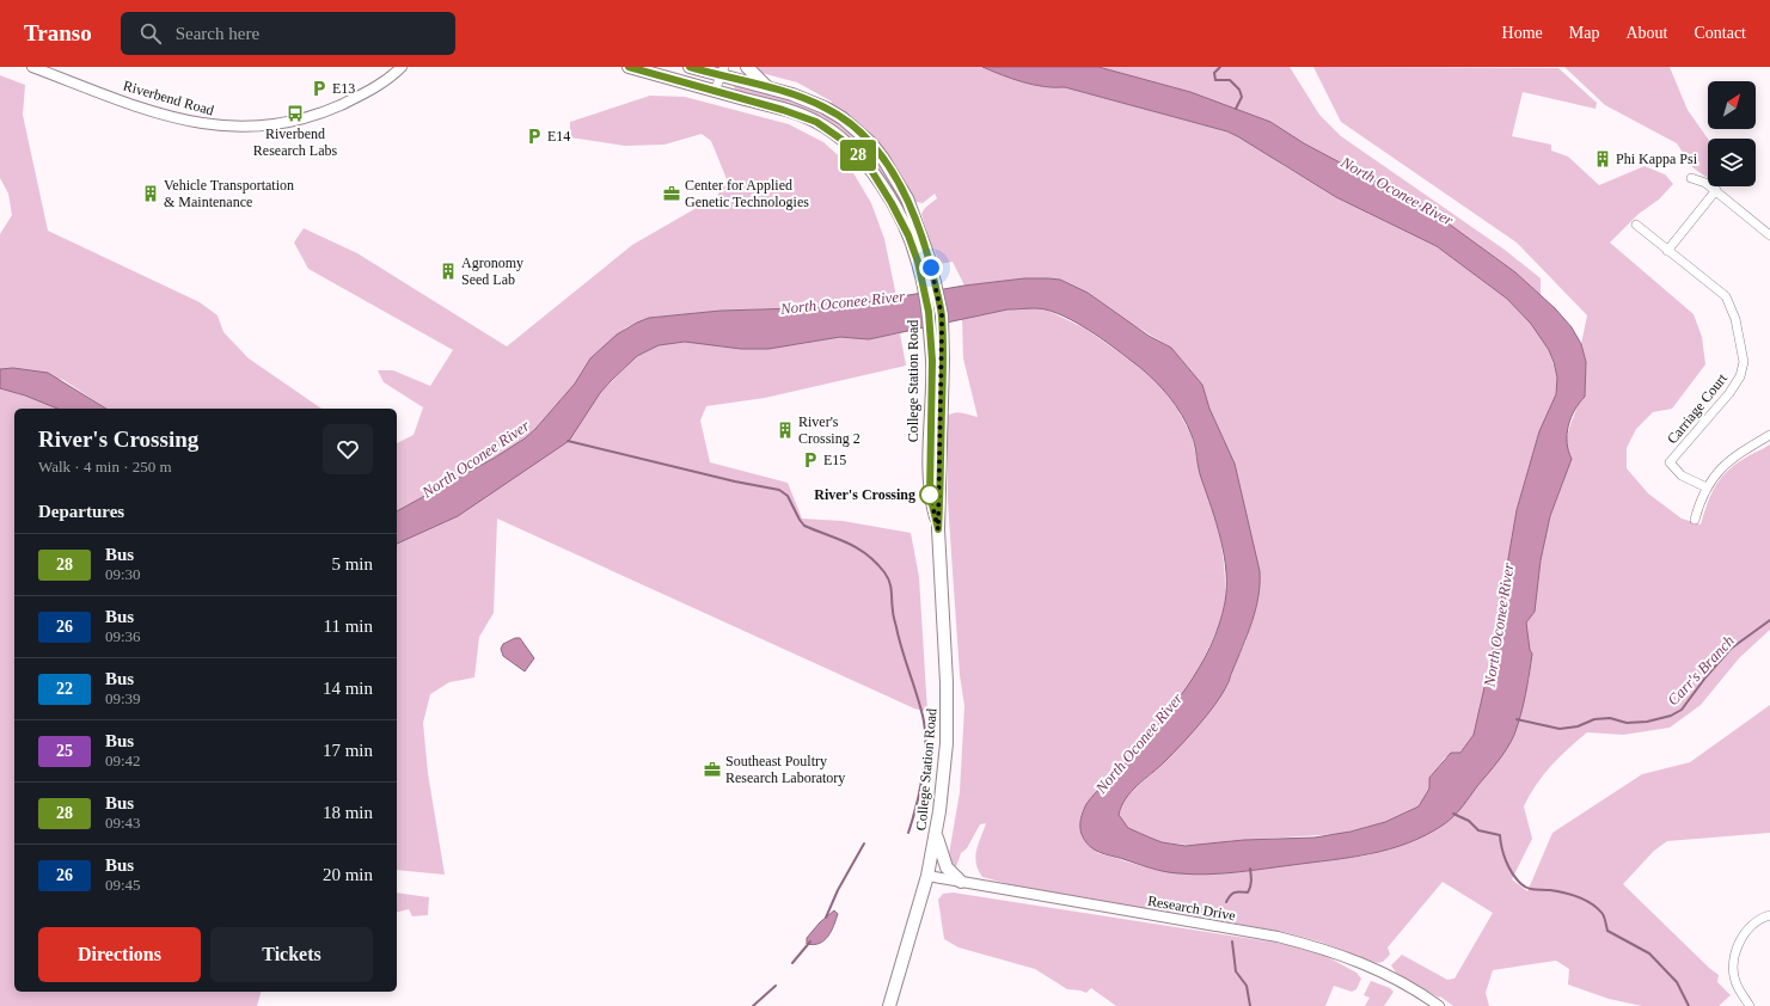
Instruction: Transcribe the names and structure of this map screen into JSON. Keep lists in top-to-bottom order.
{
  "streets": {
    "main road": ["College Station Road"],
    "street": ["Riverbend Road", "Carriage Court", "Research Drive"]
  },
  "crossings": [
    ["College Station Road", "Research Drive"]
  ],
  "water": ["North Oconee River", "Carr's Branch"],
  "places": {
    "parking": ["E13", "E14", "E15"],
    "bus stop": ["Riverbend Research Labs"],
    "building": [
      "Phi Kappa Psi",
      "Vehicle Transportation & Maintenance",
      "Agronomy Seed Lab",
      "River's Crossing 2"
    ],
    "office": ["Center for Applied Genetic Technologies", "Southeast Poultry Research Laboratory"],
    "other": ["River's Crossing"]
  },
  "lines": ["bus line 28"],
  "north": "top right",
  "page": {
    "header": "Transo",
    "search": "Search here",
    "nav": [
      "Home",
      "Map",
      "About",
      "Contact"
    ],
    "on_map": "28",
    "heading": [
      ["River's Crossing", "Walk · 4 min · 250 m"],
      "Departures"
    ],
    "list": [
      {
        "mark": "28",
        "name": "Bus",
        "note": "09:30",
        "value": "5 min"
      },
      {
        "mark": "26",
        "name": "Bus",
        "note": "09:36",
        "value": "11 min"
      },
      {
        "mark": "22",
        "name": "Bus",
        "note": "09:39",
        "value": "14 min"
      },
      {
        "mark": "25",
        "name": "Bus",
        "note": "09:42",
        "value": "17 min"
      },
      {
        "mark": "28",
        "name": "Bus",
        "note": "09:43",
        "value": "18 min"
      },
      {
        "mark": "26",
        "name": "Bus",
        "note": "09:45",
        "value": "20 min"
      }
    ],
    "buttons": ["Directions", "Tickets"]
  }
}
